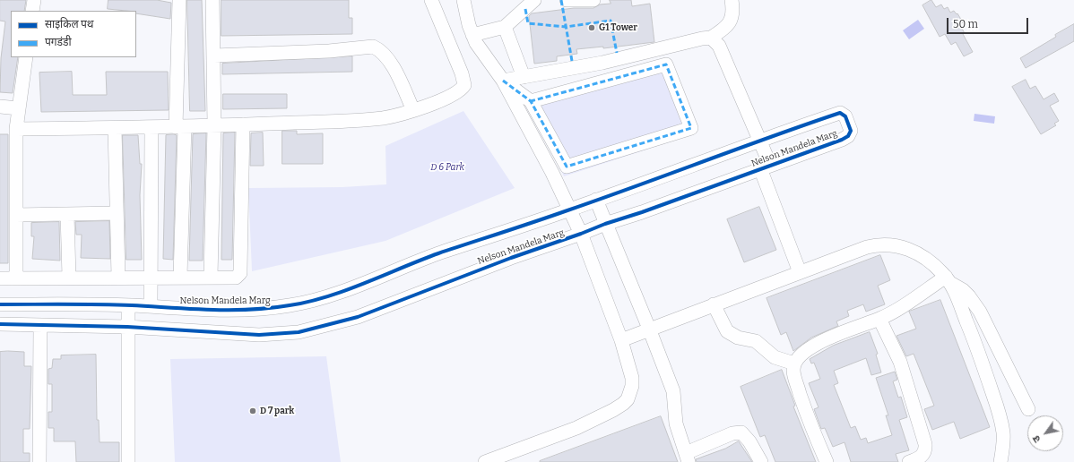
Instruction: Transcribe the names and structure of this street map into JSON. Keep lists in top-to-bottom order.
{
  "streets": {
    "street": ["Nelson Mandela Marg"]
  },
  "parks": ["D 6 Park"],
  "places": ["G1 Tower", "D 7 park"],
  "legend": ["साइकिल पथ", "पगडंडी"],
  "scale_bar": "50 m",
  "north": "bottom left"
}
